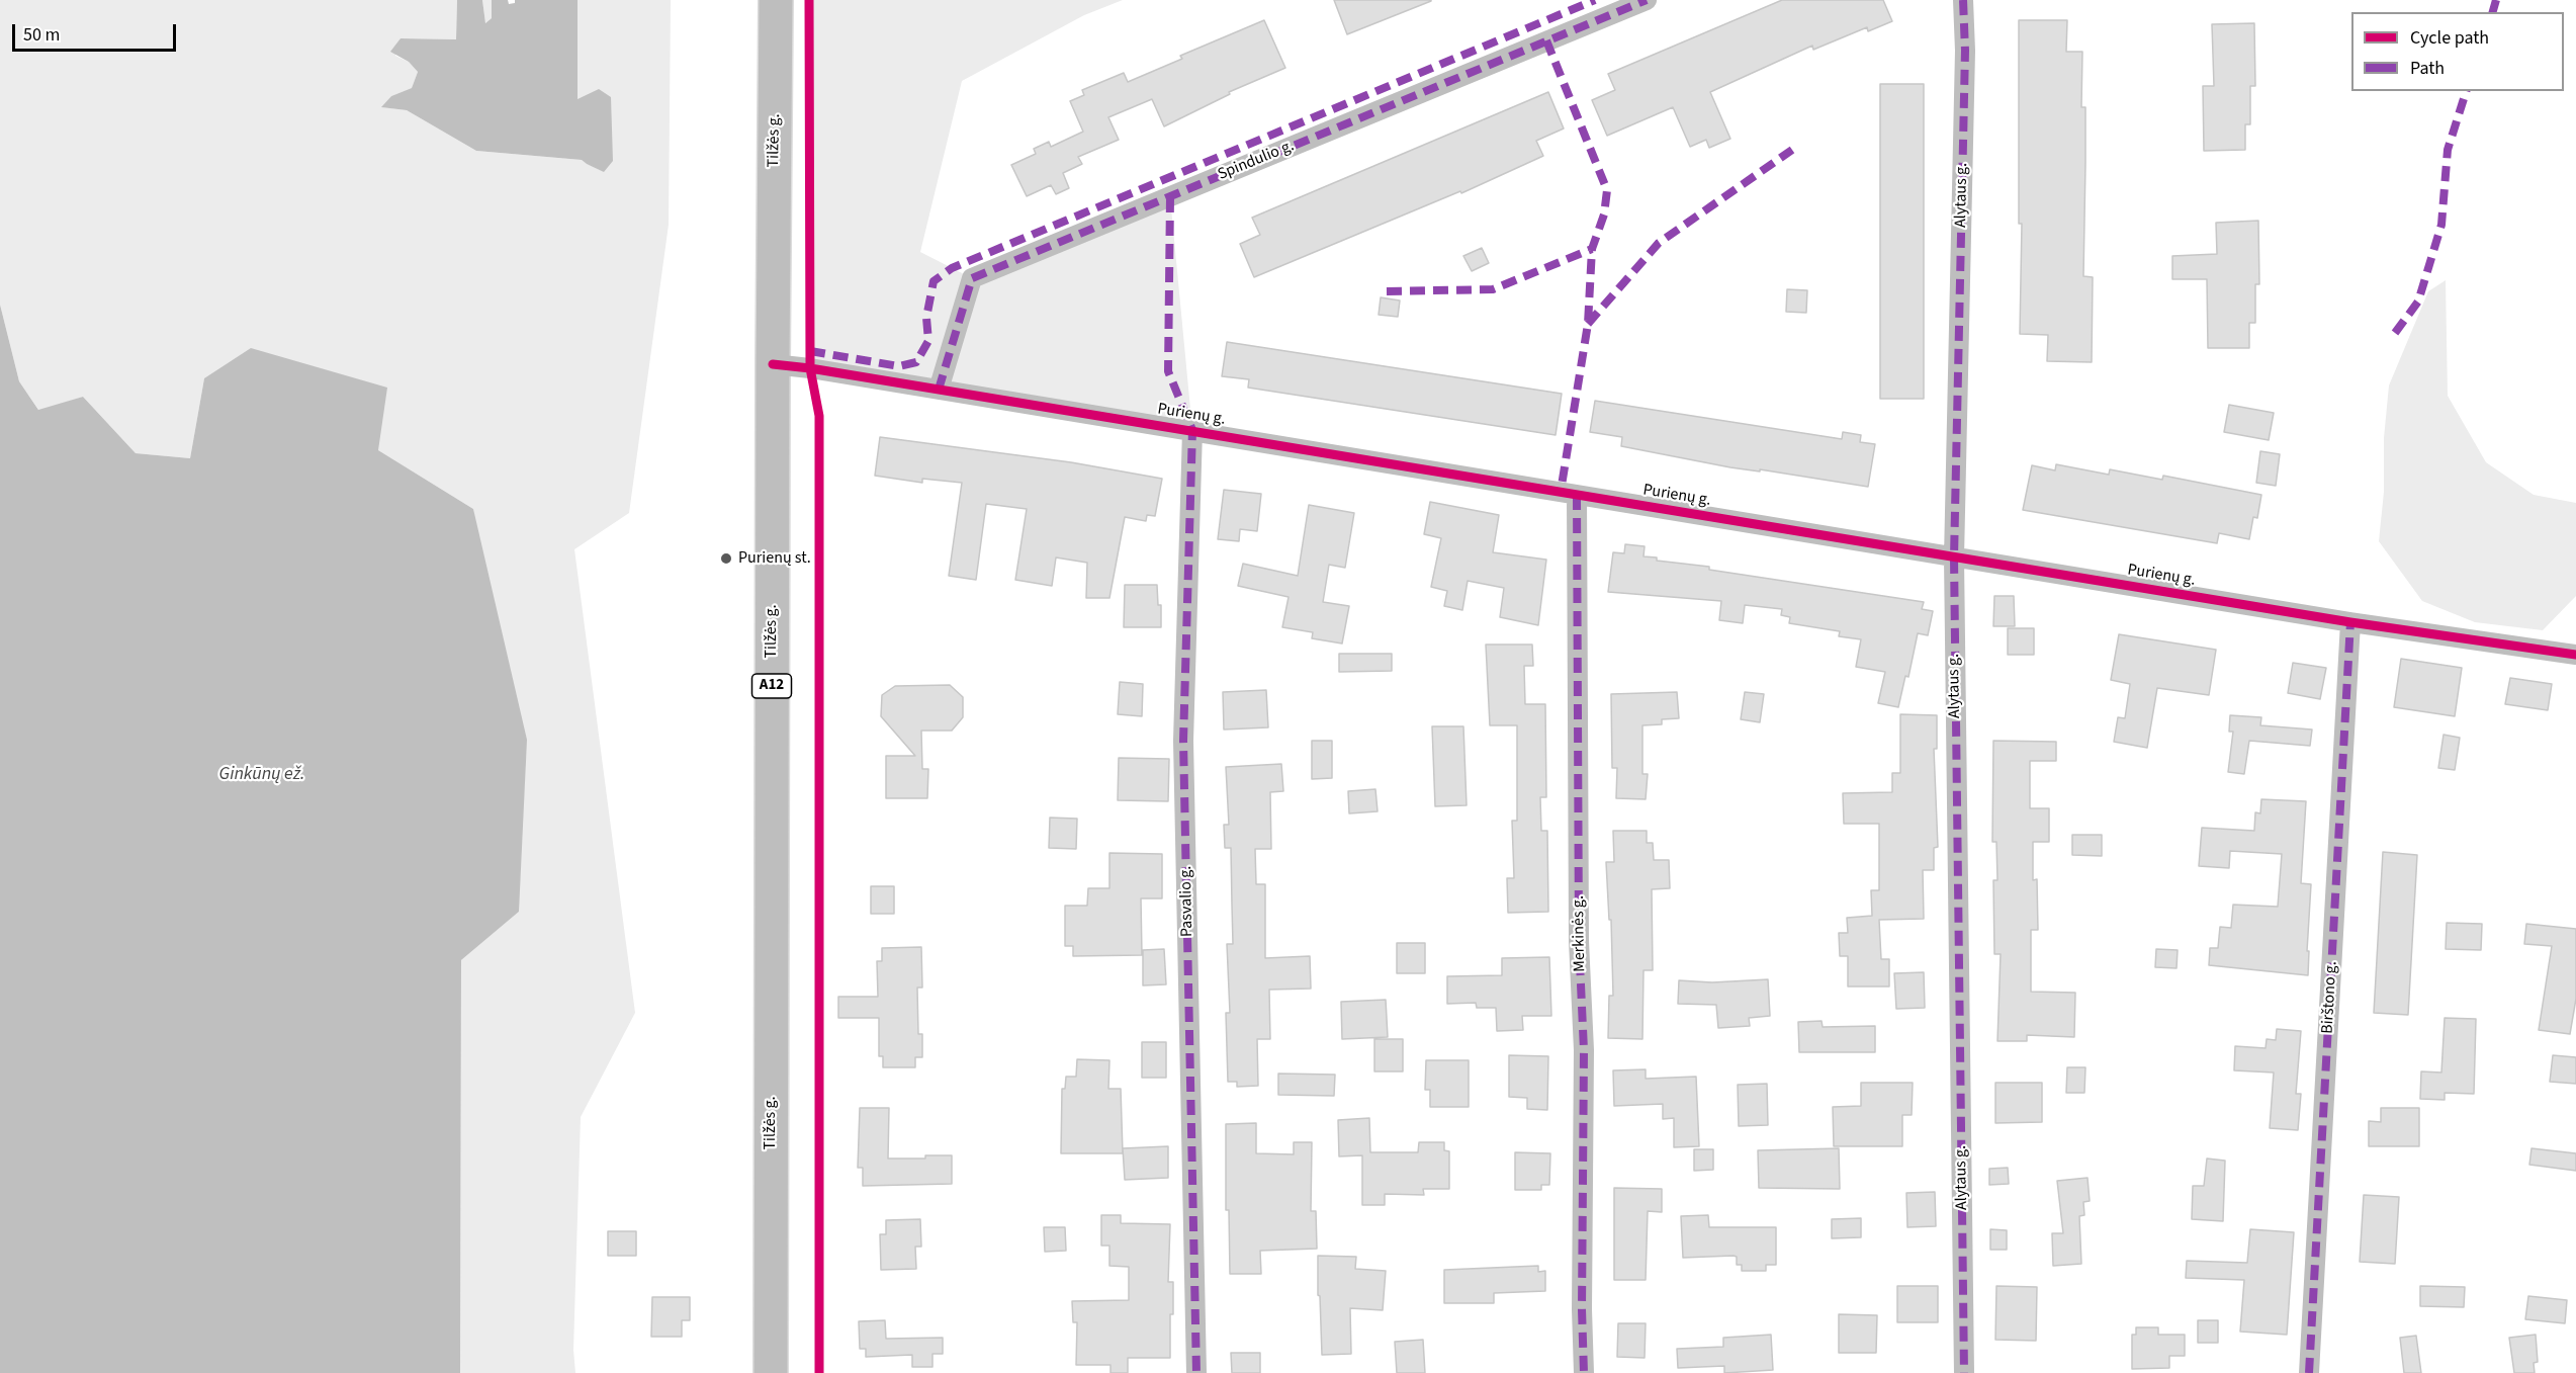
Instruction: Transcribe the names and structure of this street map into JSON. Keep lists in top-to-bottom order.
{
  "streets": {
    "highway": ["Tilžės g.", "A12"],
    "street": [
      "Spindulio g.",
      "Alytaus g.",
      "Purienų g.",
      "Pasvalio g.",
      "Merkinės g.",
      "Birštono g."
    ]
  },
  "crossings": [
    ["Tilžės g.", "Purienų g."],
    ["Spindulio g.", "Purienų g."],
    ["Alytaus g.", "Purienų g."],
    ["Purienų g.", "Pasvalio g."],
    ["Purienų g.", "Merkinės g."],
    ["Purienų g.", "Birštono g."]
  ],
  "water": ["Ginkūnų ež."],
  "places": ["Purienų st."],
  "legend": ["Cycle path", "Path"],
  "scale_bar": "50 m"
}
